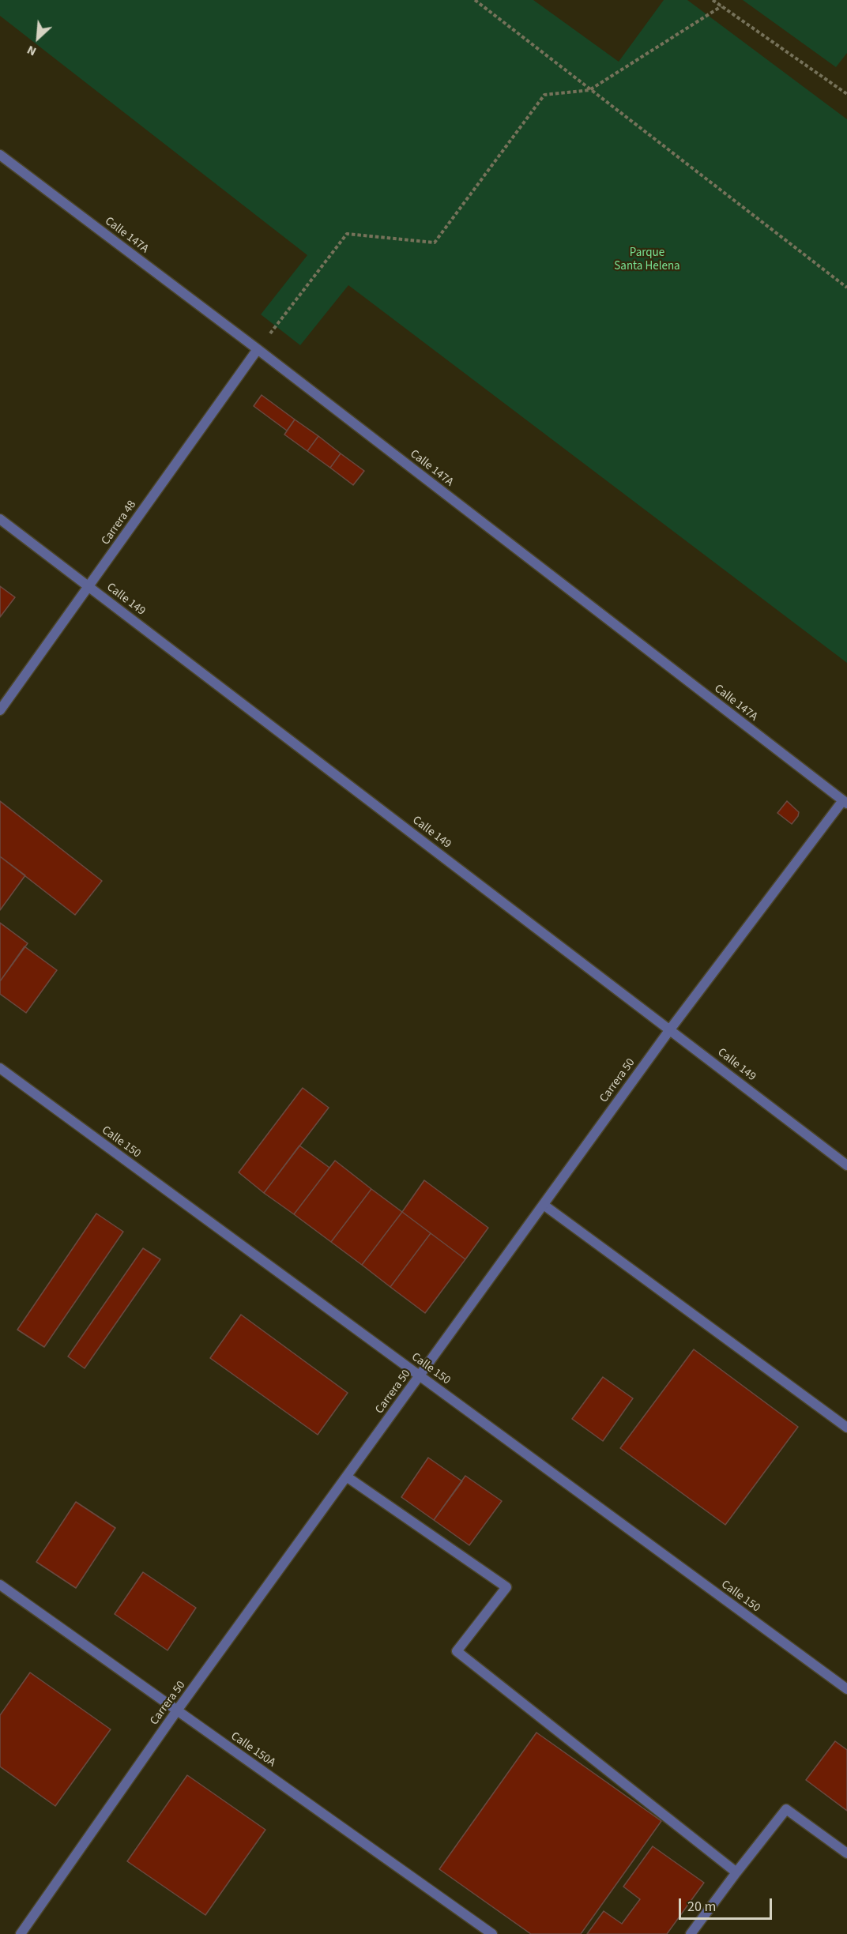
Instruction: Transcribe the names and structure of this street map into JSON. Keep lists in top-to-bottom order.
{
  "streets": {
    "street": [
      "Calle 147A",
      "Carrera 48",
      "Calle 149",
      "Carrera 50",
      "Calle 150",
      "Calle 150A"
    ]
  },
  "crossings": [
    ["Calle 147A", "Carrera 48"],
    ["Calle 147A", "Carrera 50"],
    ["Carrera 48", "Calle 149"],
    ["Calle 149", "Carrera 50"],
    ["Carrera 50", "Calle 150"],
    ["Carrera 50", "Calle 150A"]
  ],
  "parks": ["Parque Santa Helena"],
  "scale_bar": "20 m",
  "north": "bottom left"
}
